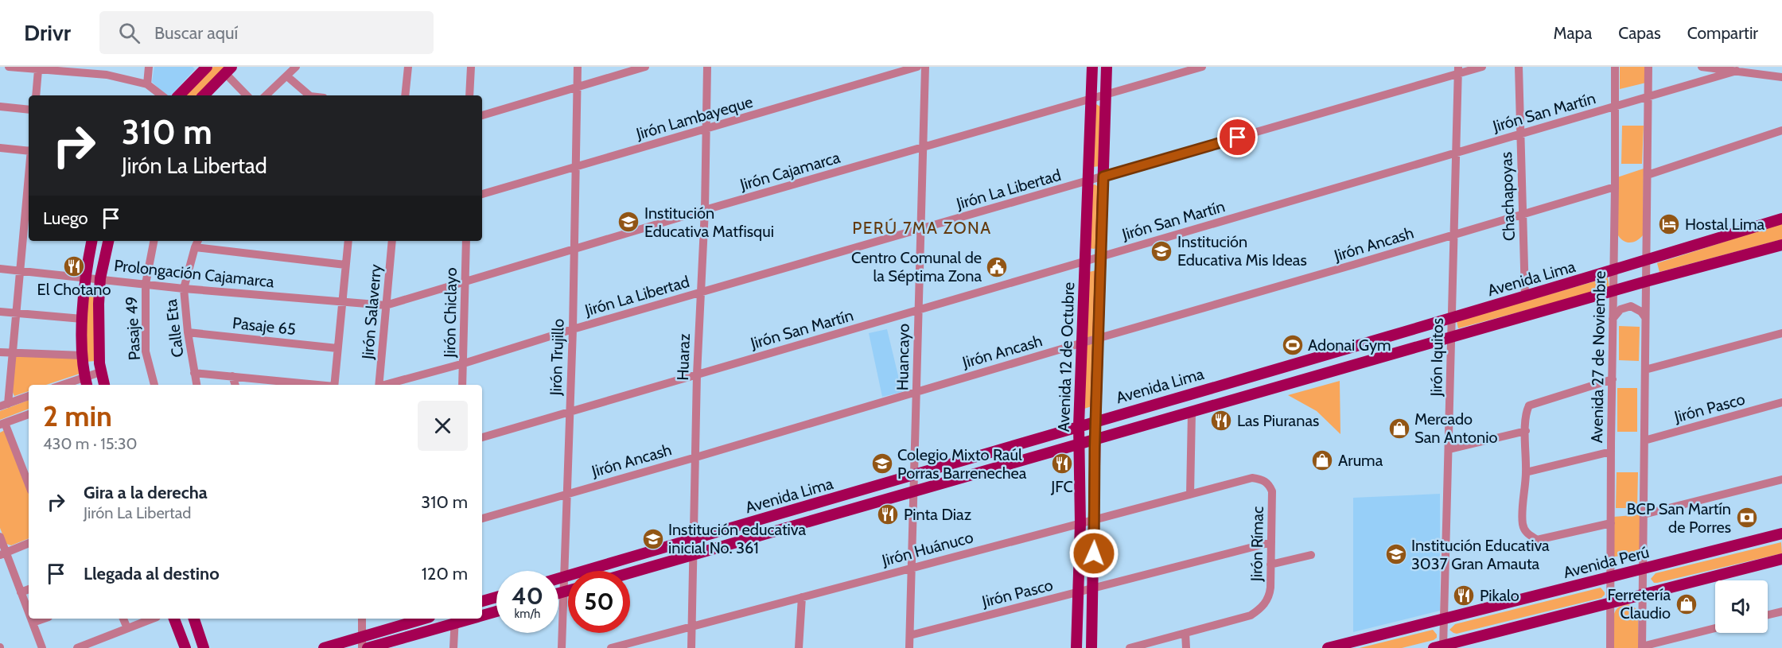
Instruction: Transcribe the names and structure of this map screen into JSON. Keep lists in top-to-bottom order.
{
  "streets": {
    "main road": ["Avenida Lima", "Avenida 12 de Octubre", "Avenida Perú"],
    "street": [
      "Jirón San Martín",
      "Jirón Lambayeque",
      "Jirón Cajamarca",
      "Jirón La Libertad",
      "Chachapoyas",
      "Jirón Ancash",
      "Prolongación Cajamarca",
      "Jirón Salaverry",
      "Jirón Chiclayo",
      "Pasaje 65",
      "Pasaje 49",
      "Calle Eta",
      "Jirón Trujillo",
      "Huaraz",
      "Huancayo",
      "Jirón Iquitos",
      "Avenida 27 de Noviembre",
      "Jirón Pasco",
      "Jirón Rímac",
      "Jirón Huánuco"
    ]
  },
  "crossings": [
    ["Jirón San Martín", "Chachapoyas"],
    ["Jirón San Martín", "Jirón Trujillo"],
    ["Jirón San Martín", "Huaraz"],
    ["Jirón San Martín", "Huancayo"],
    ["Jirón San Martín", "Avenida 12 de Octubre"],
    ["Jirón San Martín", "Jirón Iquitos"],
    ["Jirón San Martín", "Avenida 27 de Noviembre"],
    ["Jirón Lambayeque", "Jirón Trujillo"],
    ["Jirón Lambayeque", "Huaraz"],
    ["Jirón Cajamarca", "Prolongación Cajamarca"],
    ["Jirón Cajamarca", "Jirón Salaverry"],
    ["Jirón Cajamarca", "Jirón Chiclayo"],
    ["Jirón Cajamarca", "Jirón Trujillo"],
    ["Jirón Cajamarca", "Huaraz"],
    ["Jirón Cajamarca", "Huancayo"],
    ["Jirón Cajamarca", "Avenida 12 de Octubre"],
    ["Jirón La Libertad", "Jirón Chiclayo"],
    ["Jirón La Libertad", "Jirón Trujillo"],
    ["Jirón La Libertad", "Huaraz"],
    ["Jirón La Libertad", "Huancayo"],
    ["Jirón La Libertad", "Avenida 12 de Octubre"],
    ["Jirón La Libertad", "Jirón Iquitos"],
    ["Chachapoyas", "Jirón Ancash"],
    ["Chachapoyas", "Avenida Lima"],
    ["Jirón Ancash", "Jirón Trujillo"],
    ["Jirón Ancash", "Huaraz"],
    ["Jirón Ancash", "Huancayo"],
    ["Jirón Ancash", "Avenida 12 de Octubre"],
    ["Jirón Ancash", "Jirón Iquitos"],
    ["Jirón Ancash", "Avenida 27 de Noviembre"],
    ["Prolongación Cajamarca", "Jirón Salaverry"],
    ["Prolongación Cajamarca", "Pasaje 49"],
    ["Prolongación Cajamarca", "Calle Eta"],
    ["Avenida Lima", "Jirón Trujillo"],
    ["Avenida Lima", "Huaraz"],
    ["Avenida Lima", "Huancayo"],
    ["Avenida Lima", "Avenida 12 de Octubre"],
    ["Avenida Lima", "Jirón Iquitos"],
    ["Avenida Lima", "Avenida 27 de Noviembre"],
    ["Pasaje 65", "Calle Eta"],
    ["Huaraz", "Jirón Huánuco"],
    ["Huancayo", "Jirón Pasco"],
    ["Huancayo", "Jirón Huánuco"],
    ["Avenida 12 de Octubre", "Jirón Pasco"],
    ["Avenida 12 de Octubre", "Jirón Huánuco"],
    ["Jirón Iquitos", "Avenida Perú"],
    ["Avenida 27 de Noviembre", "Avenida Perú"],
    ["Jirón Pasco", "Jirón Rímac"],
    ["Jirón Rímac", "Jirón Huánuco"]
  ],
  "districts": ["PERÚ 7MA ZONA"],
  "places": {
    "school or university": [
      "Institución Educativa Matfisqui",
      "Institución Educativa Mis Ideas",
      "Colegio Mixto Raúl Porras Barrenechea",
      "Institución educativa inicial No. 361",
      "Institución Educativa 3037 Gran Amauta"
    ],
    "hotel": ["Hostal Lima"],
    "restaurant": [
      "El Chotano",
      "Las Piuranas",
      "JFC",
      "Pinta Diaz",
      "Pikalo"
    ],
    "public building": ["Centro Comunal de la Séptima Zona"],
    "sports": ["Adonai Gym"],
    "shop": ["Mercado San Antonio", "Aruma", "Ferretería Claudio"],
    "bank": ["BCP San Martín de Porres"]
  },
  "page": {
    "header": "Drivr",
    "search": "Buscar aquí",
    "nav": ["Mapa", "Capas", "Compartir"],
    "turn": ["310 m", "Jirón La Libertad"],
    "then": "Luego",
    "heading": ["2 min", "430 m · 15:30"],
    "list": [
      {
        "name": "Gira a la derecha",
        "note": "Jirón La Libertad",
        "value": "310 m"
      },
      {
        "name": "Llegada al destino",
        "value": "120 m"
      }
    ],
    "speed": "40 km/h",
    "limit": "50"
  }
}
